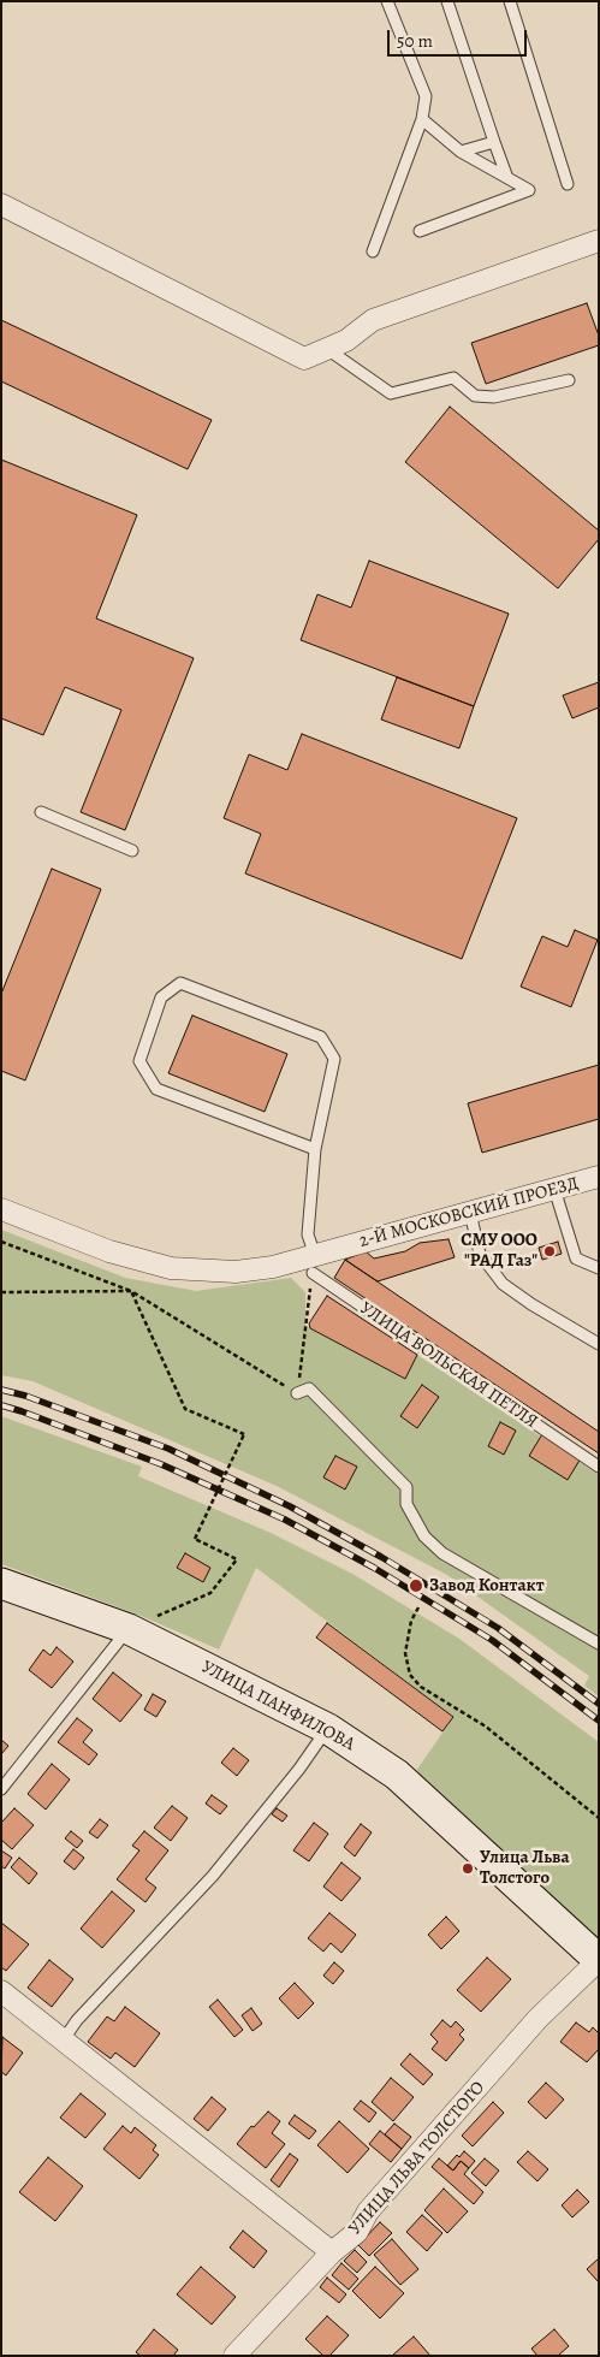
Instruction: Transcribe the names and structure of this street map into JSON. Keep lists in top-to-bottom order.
{
  "streets": {
    "main road": ["УЛИЦА ПАНФИЛОВА"],
    "street": ["2-Й МОСКОВСКИЙ ПРОЕЗД", "УЛИЦА ЛЬВА ТОЛСТОГО"],
    "lane": ["УЛИЦА ВОЛЬСКАЯ ПЕТЛЯ"]
  },
  "crossings": [
    ["2-Й МОСКОВСКИЙ ПРОЕЗД", "УЛИЦА ВОЛЬСКАЯ ПЕТЛЯ"],
    ["УЛИЦА ПАНФИЛОВА", "УЛИЦА ЛЬВА ТОЛСТОГО"]
  ],
  "places": ["СМУ ООО \"РАД Газ\"", "Завод Контакт", "Улица Льва Толстого"],
  "scale_bar": "50 m"
}
